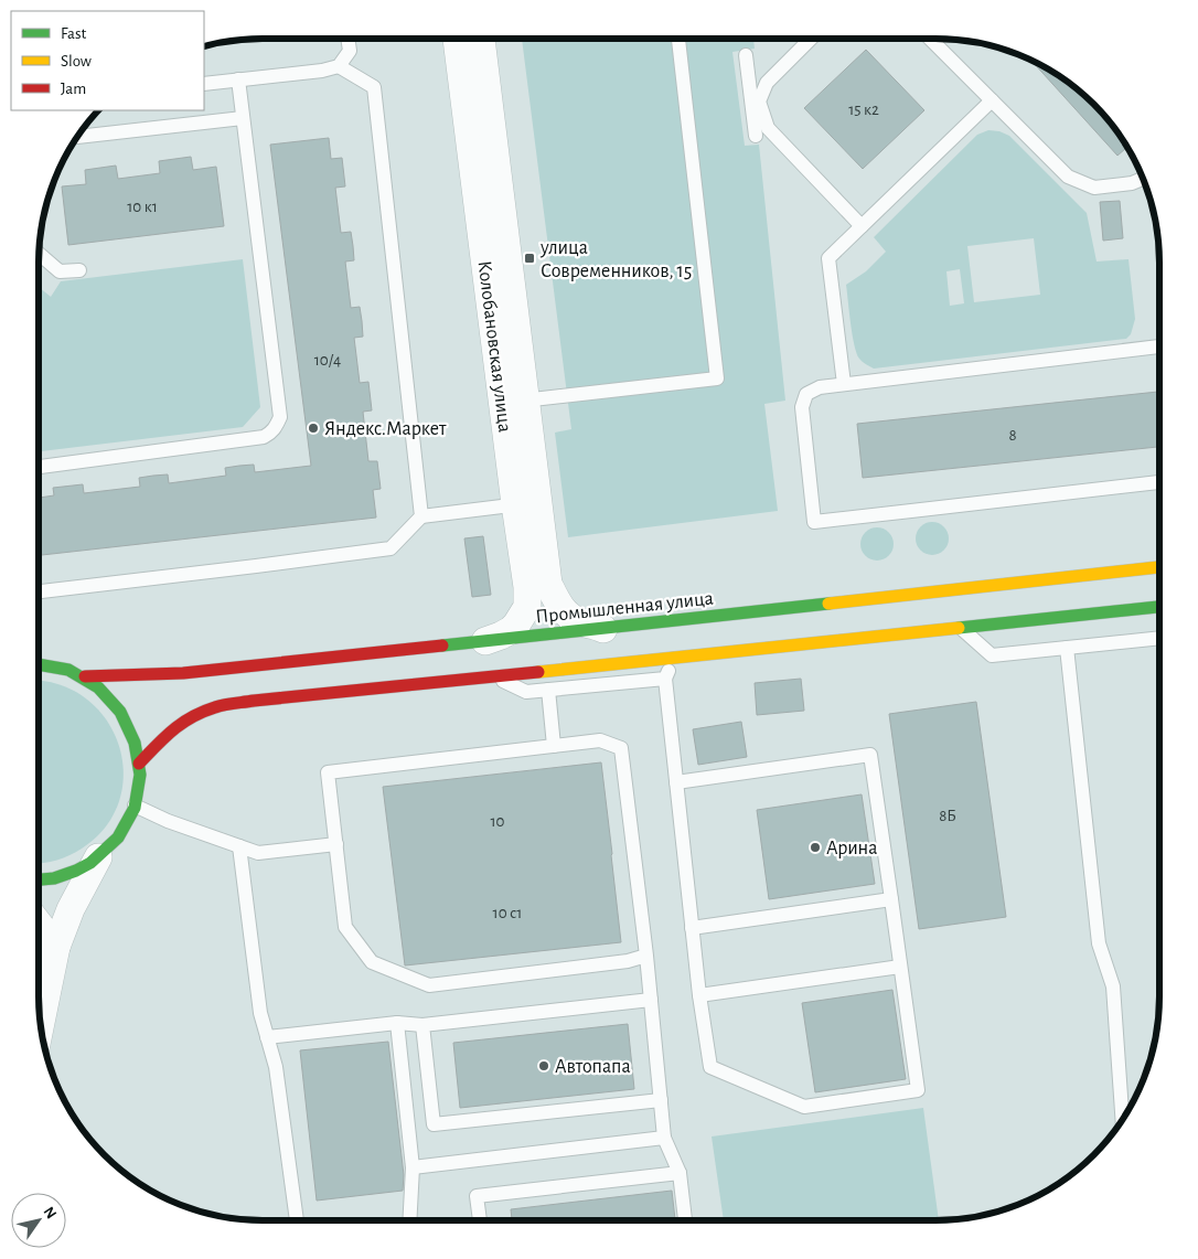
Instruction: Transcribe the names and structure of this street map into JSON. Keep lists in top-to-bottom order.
{
  "streets": {
    "street": ["Колобановская улица", "Промышленная улица"]
  },
  "crossings": [
    ["Колобановская улица", "Промышленная улица"]
  ],
  "places": {
    "transit": ["улица Современников, 15"],
    "other": ["Яндекс.Маркет", "Арина", "Автопапа"]
  },
  "house_numbers": [
    "15 к2",
    "10 к1",
    "10/4",
    "8",
    "8Б",
    "10",
    "10 с1"
  ],
  "legend": ["Fast", "Slow", "Jam"],
  "north": "top right"
}
